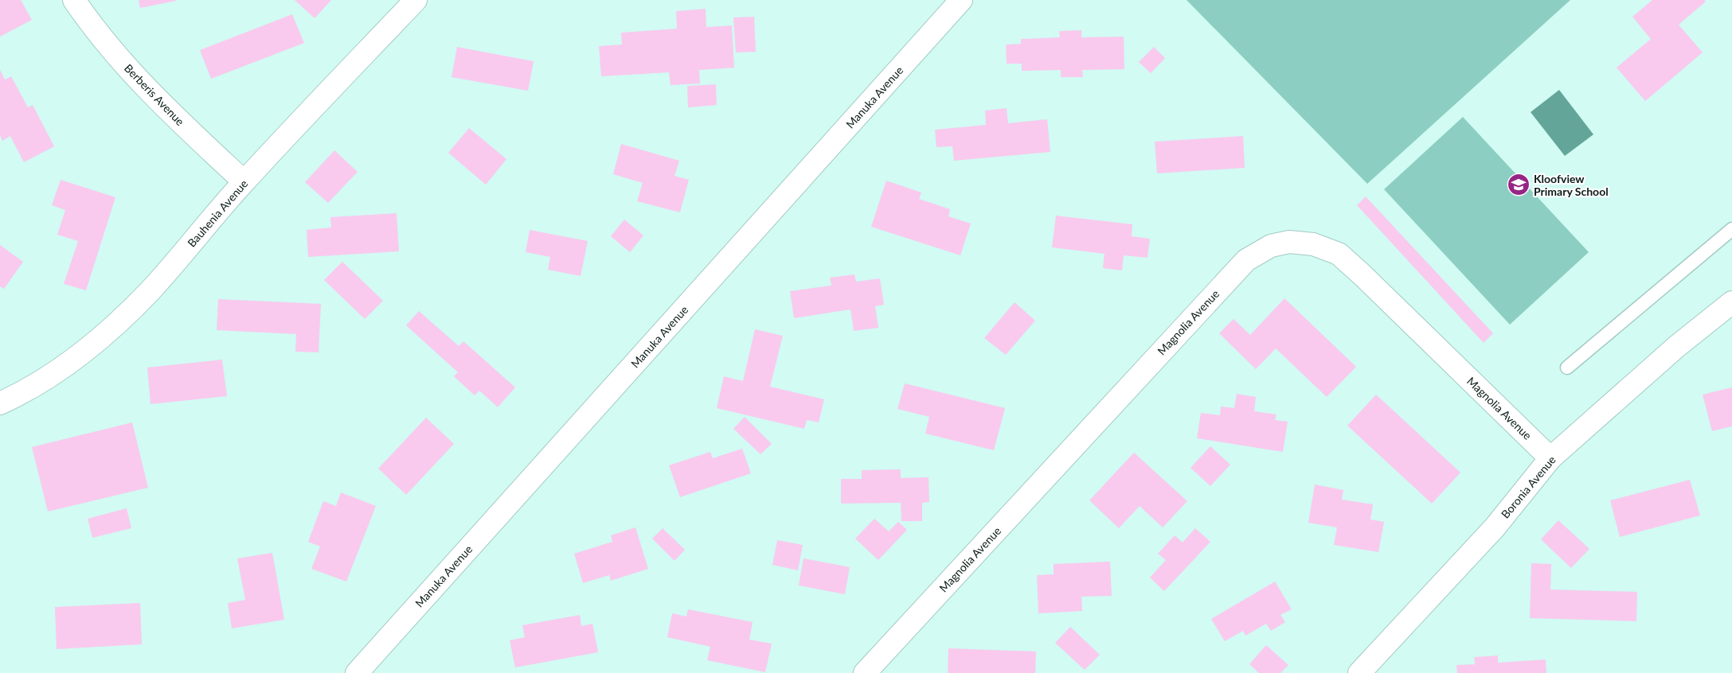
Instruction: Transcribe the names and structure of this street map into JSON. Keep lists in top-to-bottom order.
{
  "streets": {
    "street": [
      "Berberis Avenue",
      "Manuka Avenue",
      "Bauhenia Avenue",
      "Magnolia Avenue",
      "Boronia Avenue"
    ]
  },
  "crossings": [
    ["Berberis Avenue", "Bauhenia Avenue"],
    ["Magnolia Avenue", "Boronia Avenue"]
  ],
  "places": {
    "school or university": ["Kloofview Primary School"]
  }
}
